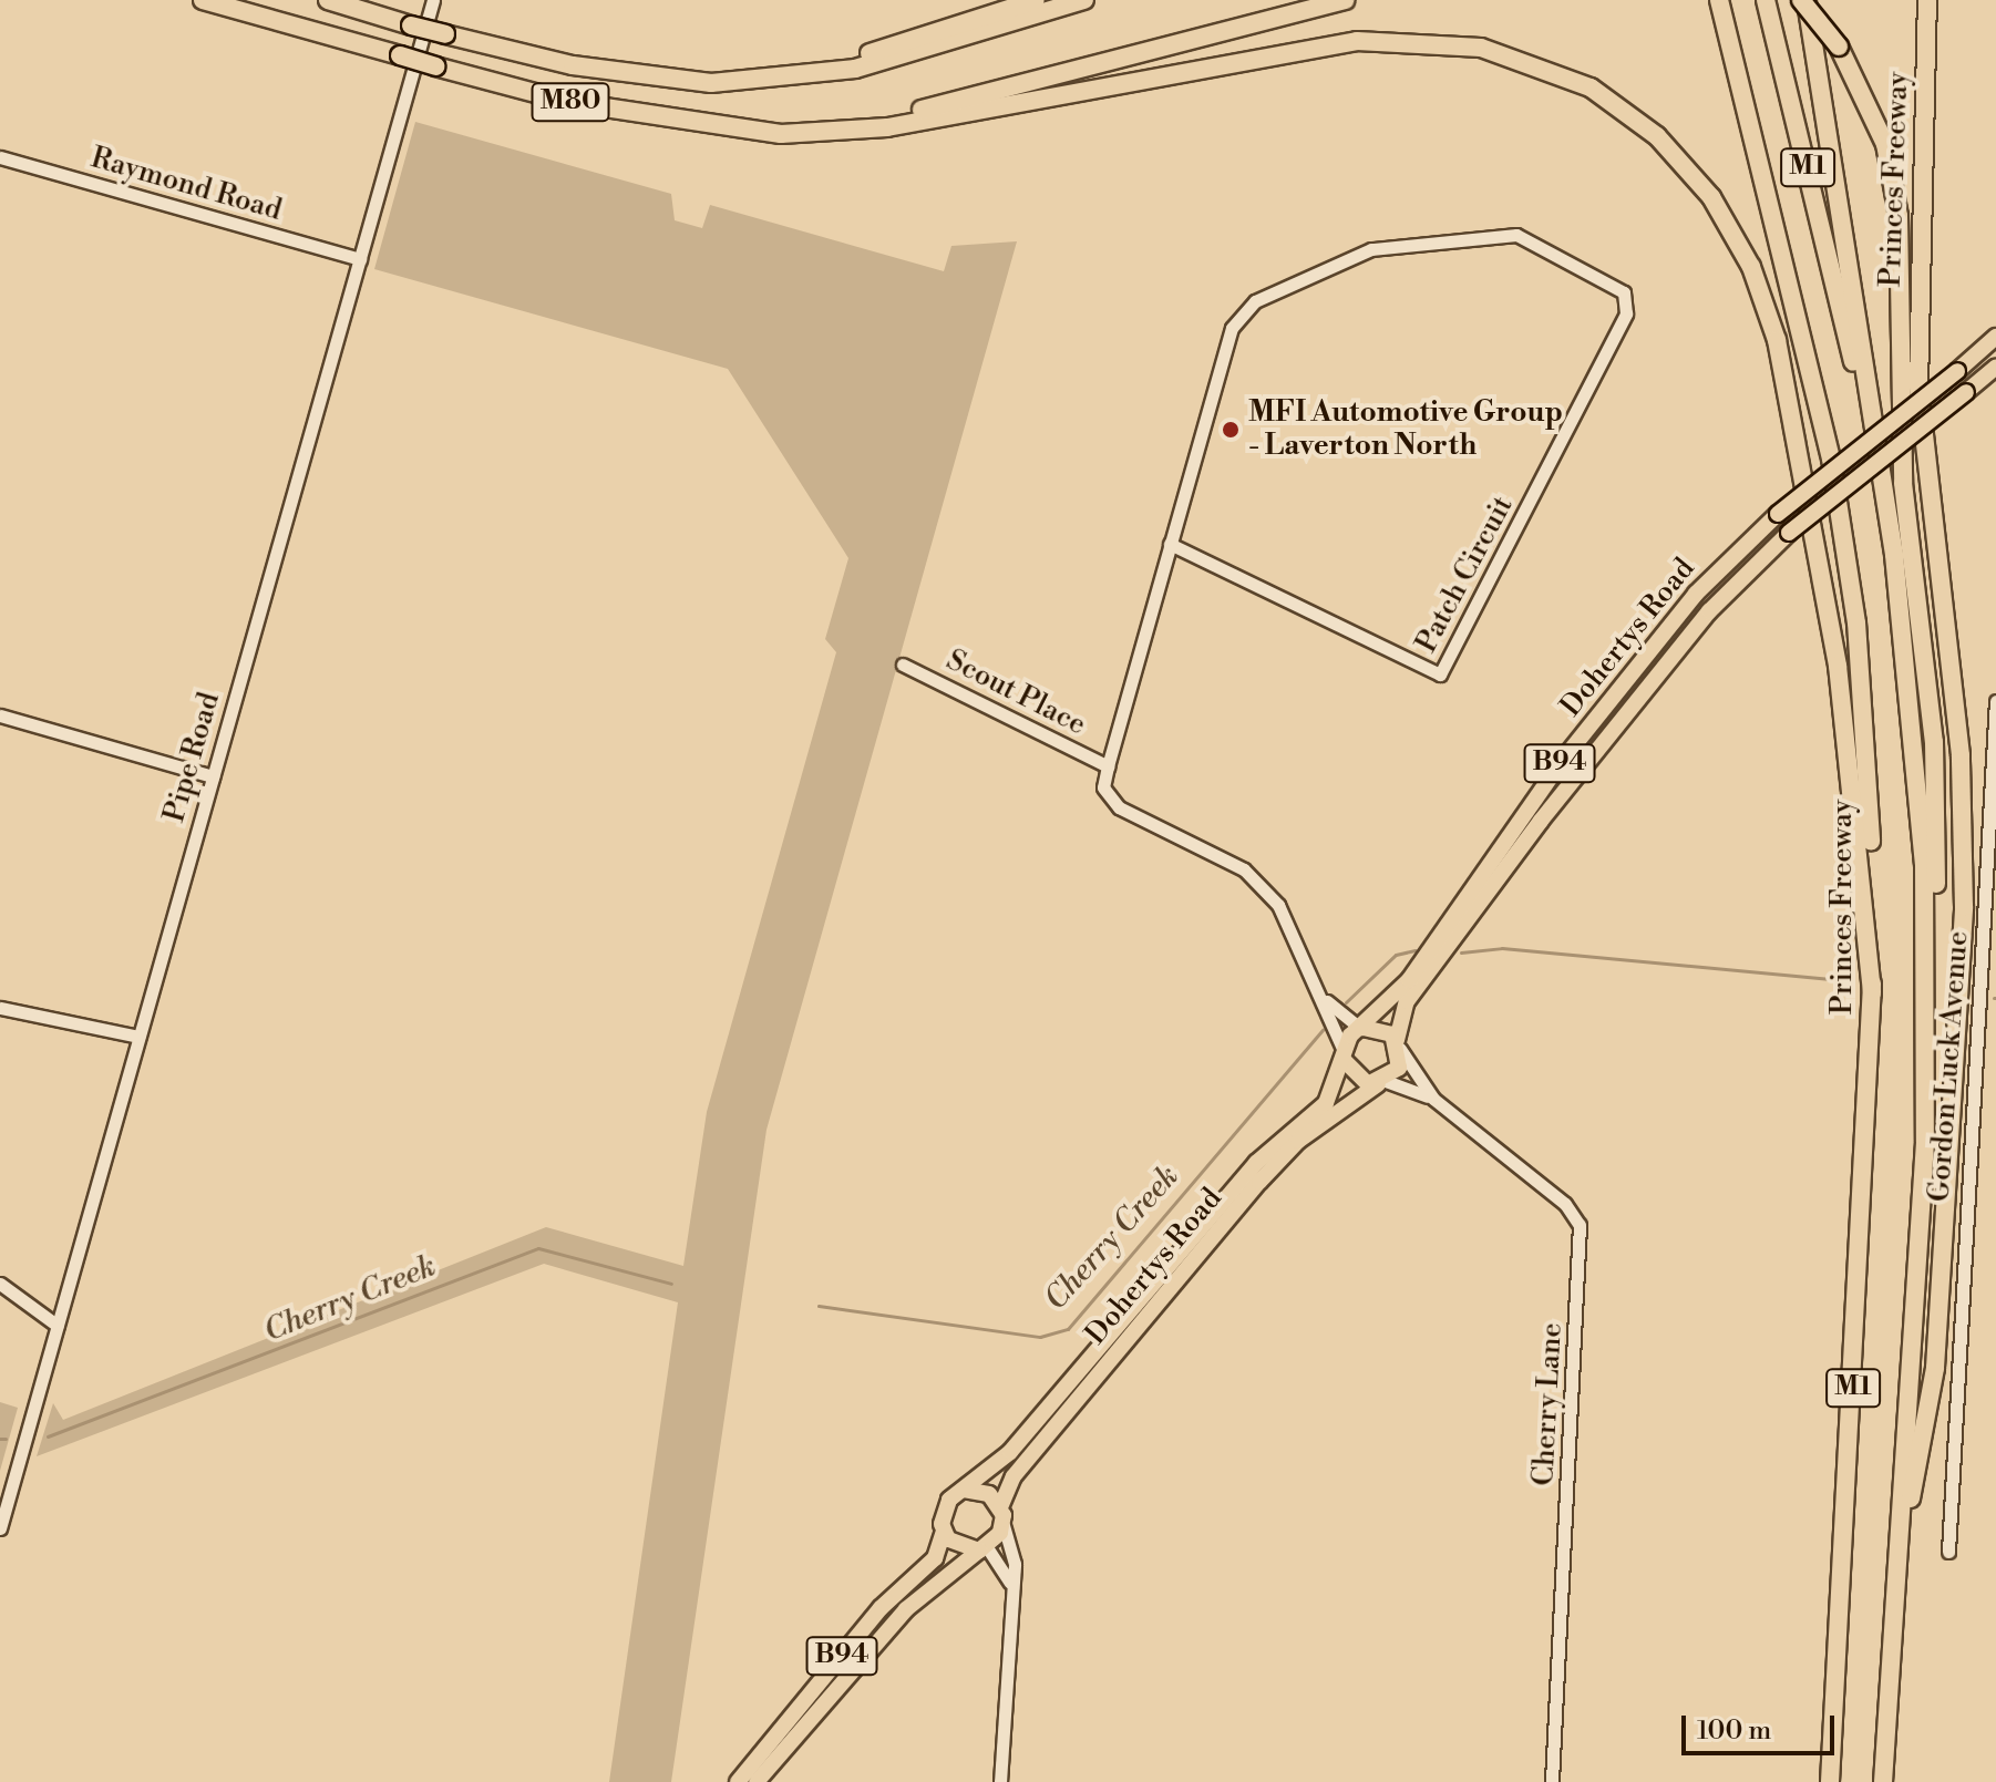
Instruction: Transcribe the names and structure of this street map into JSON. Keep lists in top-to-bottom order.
{
  "streets": {
    "highway": ["M80", "M1", "Princes Freeway"],
    "main road": ["Dohertys Road", "B94"],
    "street": [
      "Raymond Road",
      "Patch Circuit",
      "Scout Place",
      "Pipe Road",
      "Gordon Luck Avenue",
      "Cherry Lane"
    ]
  },
  "crossings": [
    ["M1", "Princes Freeway"],
    ["Raymond Road", "Pipe Road"],
    ["Patch Circuit", "Scout Place"],
    ["Dohertys Road", "B94"],
    ["Dohertys Road", "Cherry Lane"],
    ["B94", "Cherry Lane"]
  ],
  "water": ["Cherry Creek"],
  "places": ["MFI Automotive Group - Laverton North"],
  "scale_bar": "100 m"
}
